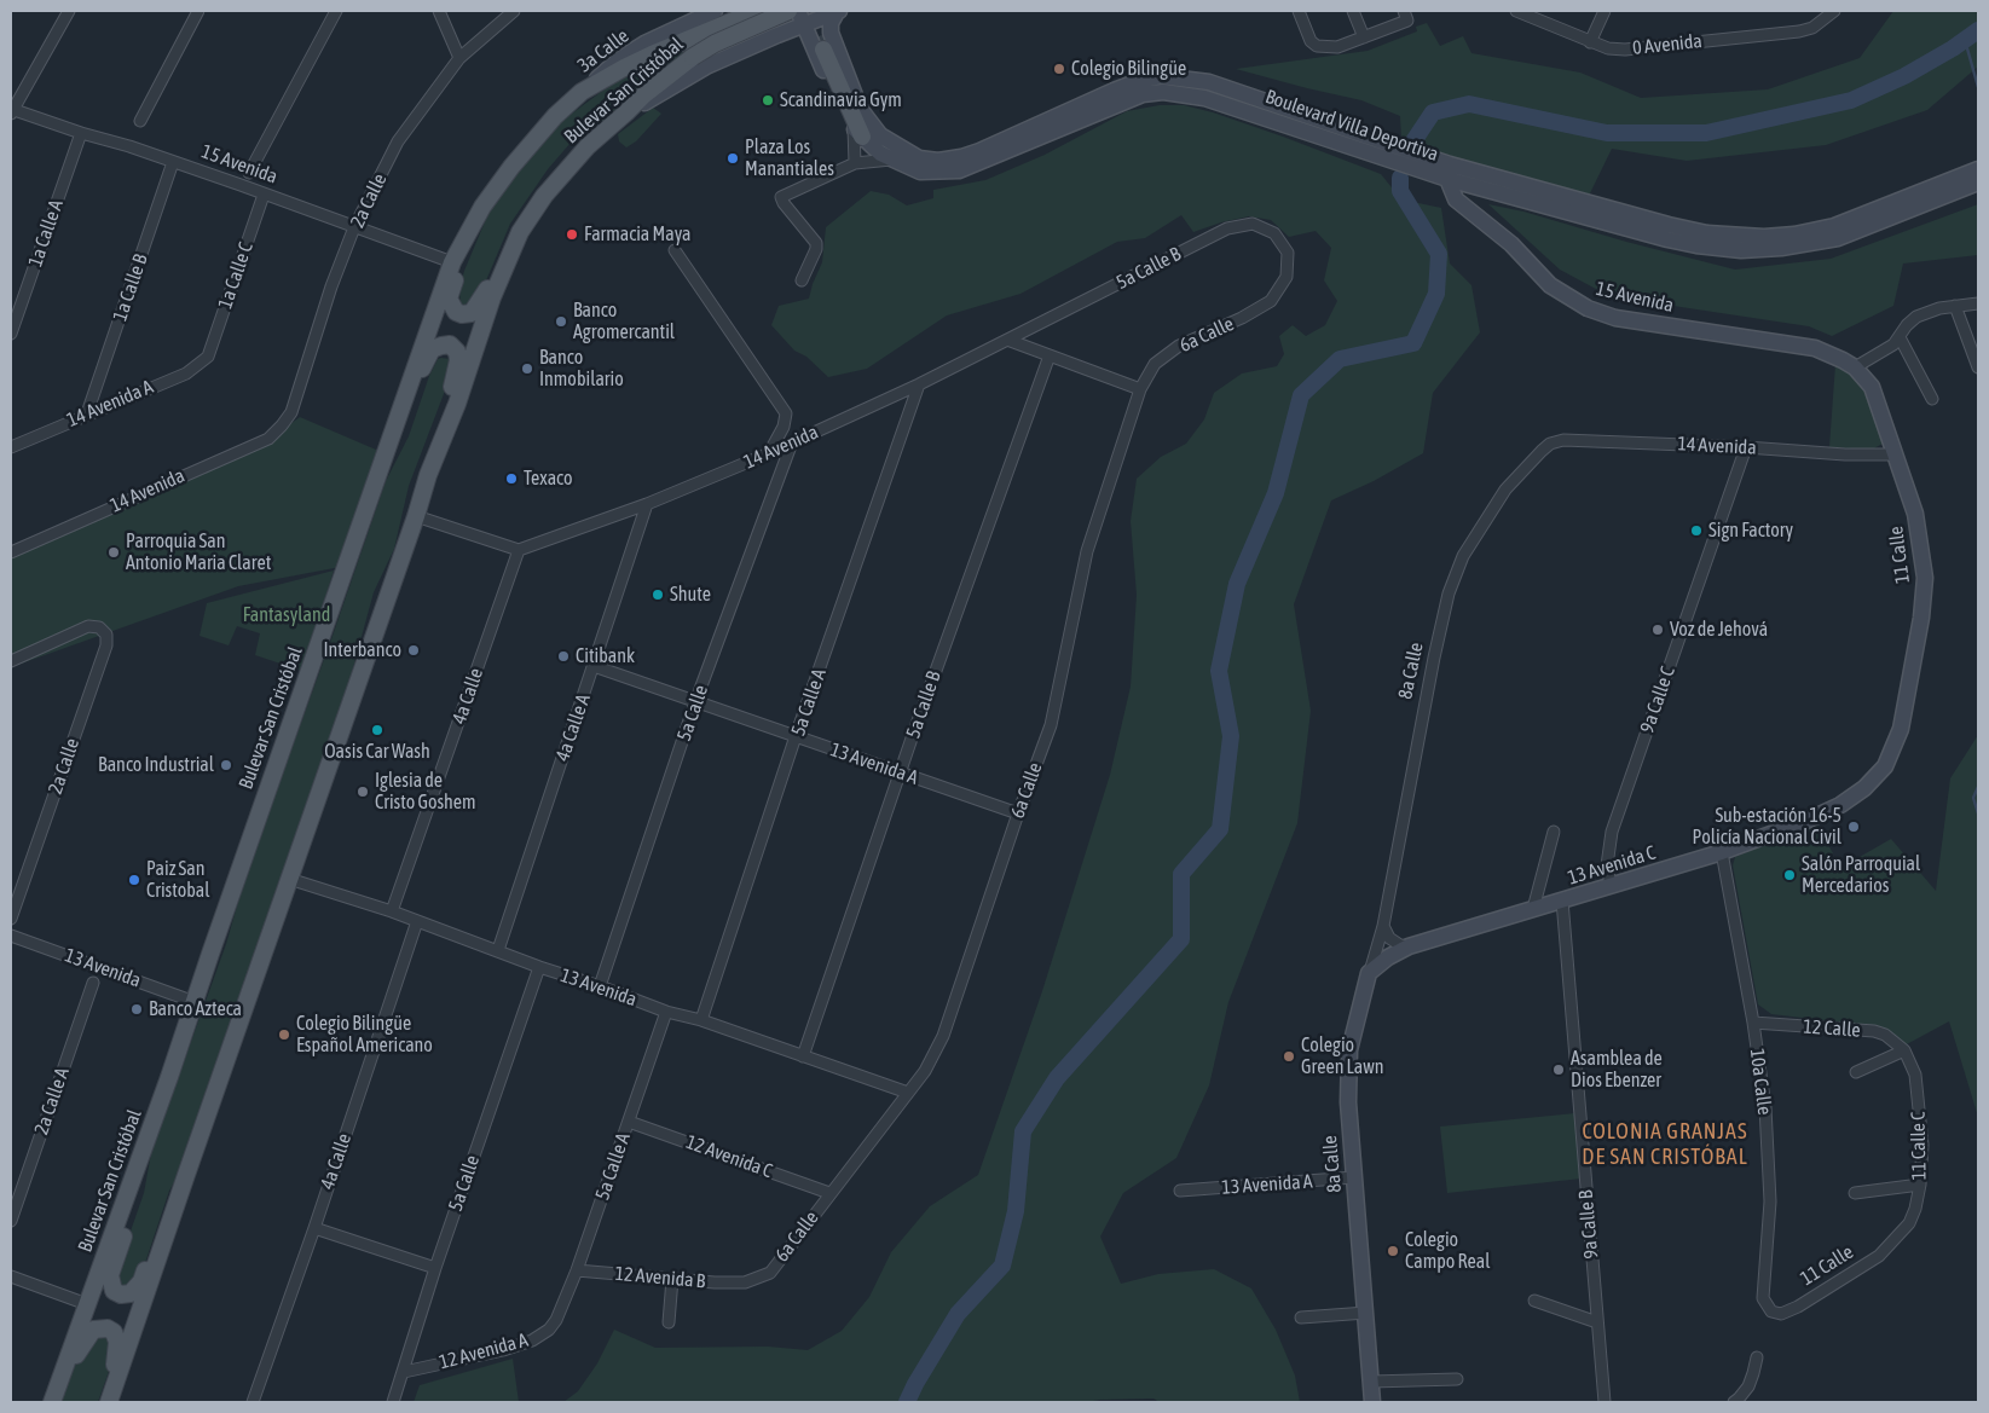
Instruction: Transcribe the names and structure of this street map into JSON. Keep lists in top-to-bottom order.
{
  "streets": {
    "main road": ["Bulevar San Cristóbal"],
    "street": [
      "0 Avenida",
      "3a Calle",
      "Boulevard Villa Deportiva",
      "15 Avenida",
      "2a Calle",
      "1a Calle A",
      "5a Calle B",
      "1a Calle C",
      "1a Calle B",
      "6a Calle",
      "14 Avenida A",
      "14 Avenida",
      "11 Calle",
      "8a Calle",
      "4a Calle",
      "9a Calle C",
      "5a Calle A",
      "5a Calle",
      "4a Calle A",
      "13 Avenida A",
      "13 Avenida C",
      "13 Avenida",
      "12 Calle",
      "10a Calle",
      "2a Calle A",
      "11 Calle C",
      "12 Avenida C",
      "9a Calle B",
      "12 Avenida B",
      "12 Avenida A"
    ]
  },
  "crossings": [
    ["3a Calle", "Bulevar San Cristóbal"],
    ["Bulevar San Cristóbal", "15 Avenida"],
    ["Bulevar San Cristóbal", "13 Avenida"],
    ["Boulevard Villa Deportiva", "15 Avenida"],
    ["15 Avenida", "2a Calle"],
    ["15 Avenida", "1a Calle A"],
    ["15 Avenida", "1a Calle C"],
    ["15 Avenida", "1a Calle B"],
    ["15 Avenida", "11 Calle"],
    ["2a Calle", "14 Avenida"],
    ["5a Calle B", "6a Calle"],
    ["5a Calle B", "14 Avenida"],
    ["5a Calle B", "13 Avenida A"],
    ["5a Calle B", "13 Avenida"],
    ["1a Calle C", "14 Avenida A"],
    ["1a Calle B", "14 Avenida A"],
    ["6a Calle", "13 Avenida A"],
    ["6a Calle", "13 Avenida"],
    ["6a Calle", "12 Avenida C"],
    ["6a Calle", "12 Avenida B"],
    ["14 Avenida", "11 Calle"],
    ["14 Avenida", "8a Calle"],
    ["14 Avenida", "4a Calle"],
    ["14 Avenida", "9a Calle C"],
    ["14 Avenida", "5a Calle A"],
    ["14 Avenida", "5a Calle"],
    ["14 Avenida", "4a Calle A"],
    ["11 Calle", "13 Avenida C"],
    ["11 Calle", "10a Calle"],
    ["11 Calle", "11 Calle C"],
    ["8a Calle", "13 Avenida A"],
    ["8a Calle", "13 Avenida C"],
    ["4a Calle", "13 Avenida"],
    ["9a Calle C", "13 Avenida C"],
    ["5a Calle A", "13 Avenida A"],
    ["5a Calle A", "13 Avenida"],
    ["5a Calle A", "12 Avenida C"],
    ["5a Calle A", "12 Avenida B"],
    ["5a Calle A", "12 Avenida A"],
    ["5a Calle", "13 Avenida A"],
    ["5a Calle", "13 Avenida"],
    ["5a Calle", "12 Avenida A"],
    ["4a Calle A", "13 Avenida A"],
    ["4a Calle A", "13 Avenida"],
    ["13 Avenida C", "10a Calle"],
    ["13 Avenida C", "9a Calle B"],
    ["12 Calle", "10a Calle"],
    ["12 Calle", "11 Calle C"]
  ],
  "districts": ["COLONIA GRANJAS DE SAN CRISTÓBAL"],
  "parks": ["Fantasyland"],
  "places": [
    "Colegio Bilingüe",
    "Scandinavia Gym",
    "Plaza Los Manantiales",
    "Farmacia Maya",
    "Banco Agromercantil",
    "Banco Inmobilario",
    "Texaco",
    "Sign Factory",
    "Parroquia San Antonio Maria Claret",
    "Shute",
    "Voz de Jehová",
    "Interbanco",
    "Citibank",
    "Oasis Car Wash",
    "Banco Industrial",
    "Iglesia de Cristo Goshem",
    "Sub-estación 16-5 Policía Nacional Civil",
    "Salón Parroquial Mercedarios",
    "Paiz San Cristobal",
    "Banco Azteca",
    "Colegio Bilingüe Español Americano",
    "Colegio Green Lawn",
    "Asamblea de Dios Ebenzer",
    "Colegio Campo Real"
  ]
}
